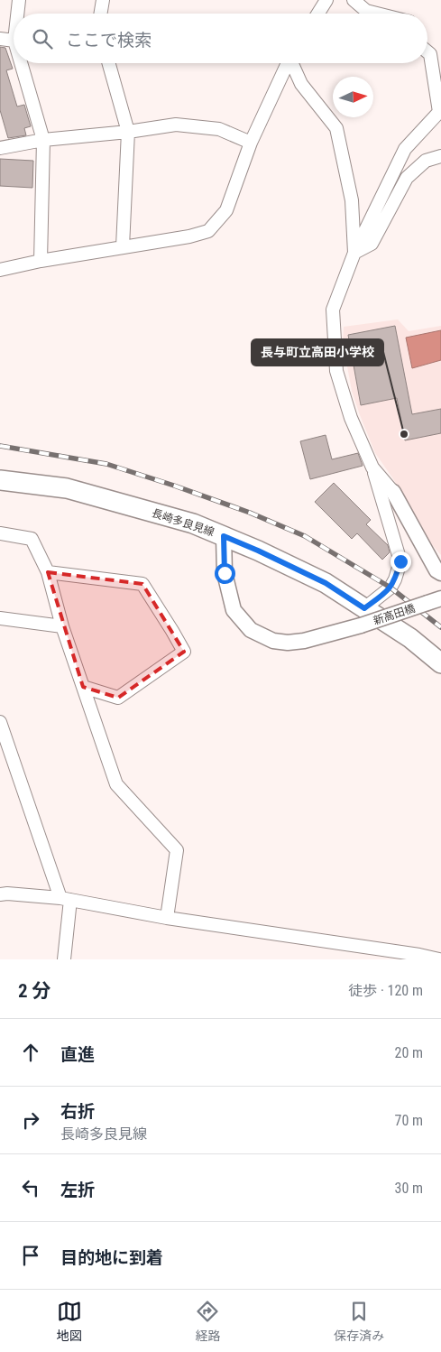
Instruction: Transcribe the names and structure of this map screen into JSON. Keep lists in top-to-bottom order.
{
  "streets": {
    "main road": ["長崎多良見線"],
    "street": ["新高田橋"]
  },
  "crossings": [
    ["長崎多良見線", "新高田橋"]
  ],
  "places": ["長与町立高田小学校"],
  "north": "right",
  "page": {
    "search": "ここで検索",
    "heading": ["2 分", "徒歩 · 120 m"],
    "list": [
      ["直進", "20 m"],
      ["右折", "長崎多良見線", "70 m"],
      ["左折", "30 m"],
      "目的地に到着"
    ],
    "nav": ["地図", "経路", "保存済み"]
  }
}
